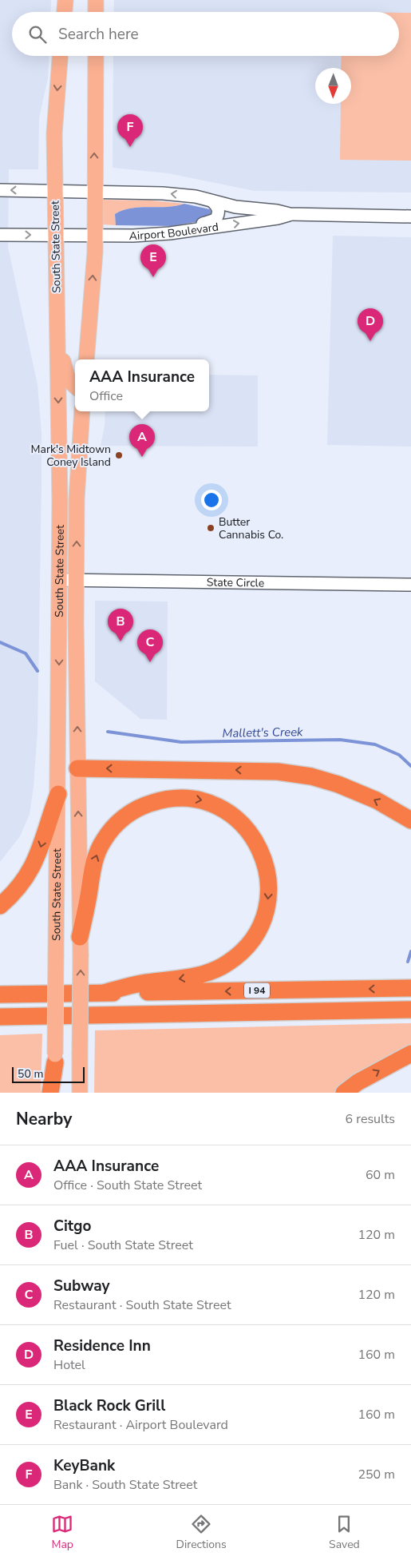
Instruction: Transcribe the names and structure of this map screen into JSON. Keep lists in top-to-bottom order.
{
  "streets": {
    "highway": ["I 94"],
    "main road": ["South State Street"],
    "street": ["Airport Boulevard", "State Circle"]
  },
  "crossings": [
    ["Airport Boulevard", "South State Street"],
    ["South State Street", "State Circle"]
  ],
  "water": ["Mallett's Creek"],
  "places": ["Mark's Midtown Coney Island", "Butter Cannabis Co."],
  "scale_bar": "50 m",
  "north": "bottom",
  "page": {
    "search": "Search here",
    "pins": [
      "F",
      "E",
      "D",
      "A",
      "B",
      "C"
    ],
    "popup": ["AAA Insurance", "Office"],
    "scale": "50 m",
    "heading": ["Nearby", "6 results"],
    "list": [
      {
        "mark": "A",
        "name": "AAA Insurance",
        "note": "Office · South State Street",
        "value": "60 m"
      },
      {
        "mark": "B",
        "name": "Citgo",
        "note": "Fuel · South State Street",
        "value": "120 m"
      },
      {
        "mark": "C",
        "name": "Subway",
        "note": "Restaurant · South State Street",
        "value": "120 m"
      },
      {
        "mark": "D",
        "name": "Residence Inn",
        "note": "Hotel",
        "value": "160 m"
      },
      {
        "mark": "E",
        "name": "Black Rock Grill",
        "note": "Restaurant · Airport Boulevard",
        "value": "160 m"
      },
      {
        "mark": "F",
        "name": "KeyBank",
        "note": "Bank · South State Street",
        "value": "250 m"
      }
    ],
    "nav": ["Map", "Directions", "Saved"]
  }
}
